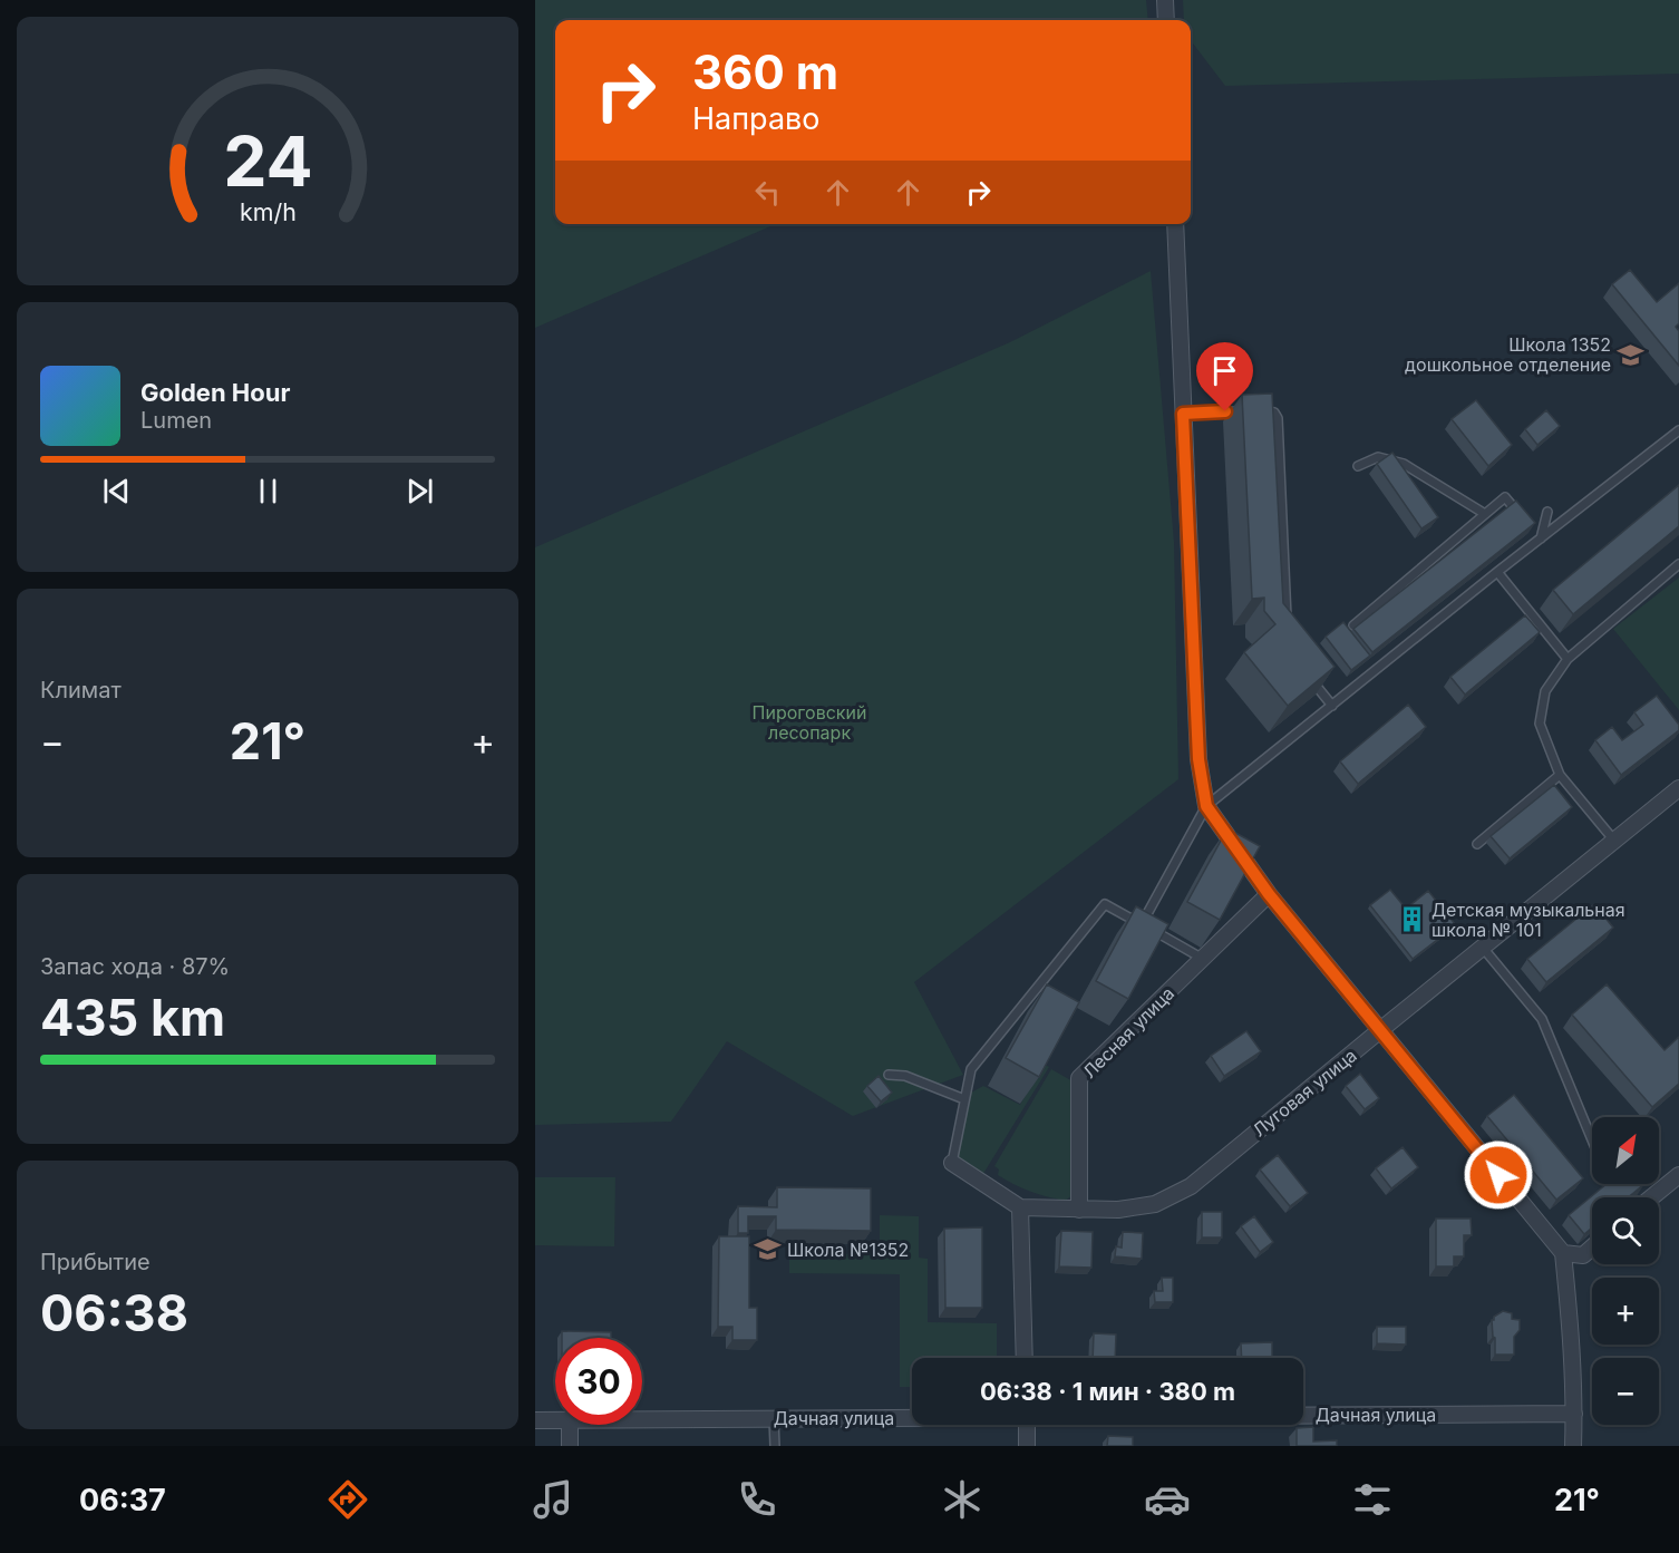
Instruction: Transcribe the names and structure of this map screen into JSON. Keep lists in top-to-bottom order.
{
  "streets": {
    "street": ["Лесная улица", "Луговая улица", "Дачная улица"]
  },
  "crossings": [
    ["Лесная улица", "Луговая улица"]
  ],
  "parks": ["Пироговский лесопарк"],
  "places": {
    "school or university": ["Школа 1352 дошкольное отделение", "Школа №1352"],
    "building": ["Детская музыкальная школа № 101"]
  },
  "north": "top right",
  "page": {
    "turn": ["360 m", "Направо"],
    "song": ["Golden Hour", "Lumen"],
    "tile": [
      "Климат",
      ["Запас хода · 87%", "435 km"],
      ["Прибытие", "06:38"]
    ],
    "heat": ["−", "21°", "+"],
    "map_buttons": ["+", "−"],
    "limit": "30",
    "trip": "06:38 · 1 мин · 380 m",
    "tabs": ["06:37", "21°"],
    "gauge": ["24", "km/h"]
  }
}
